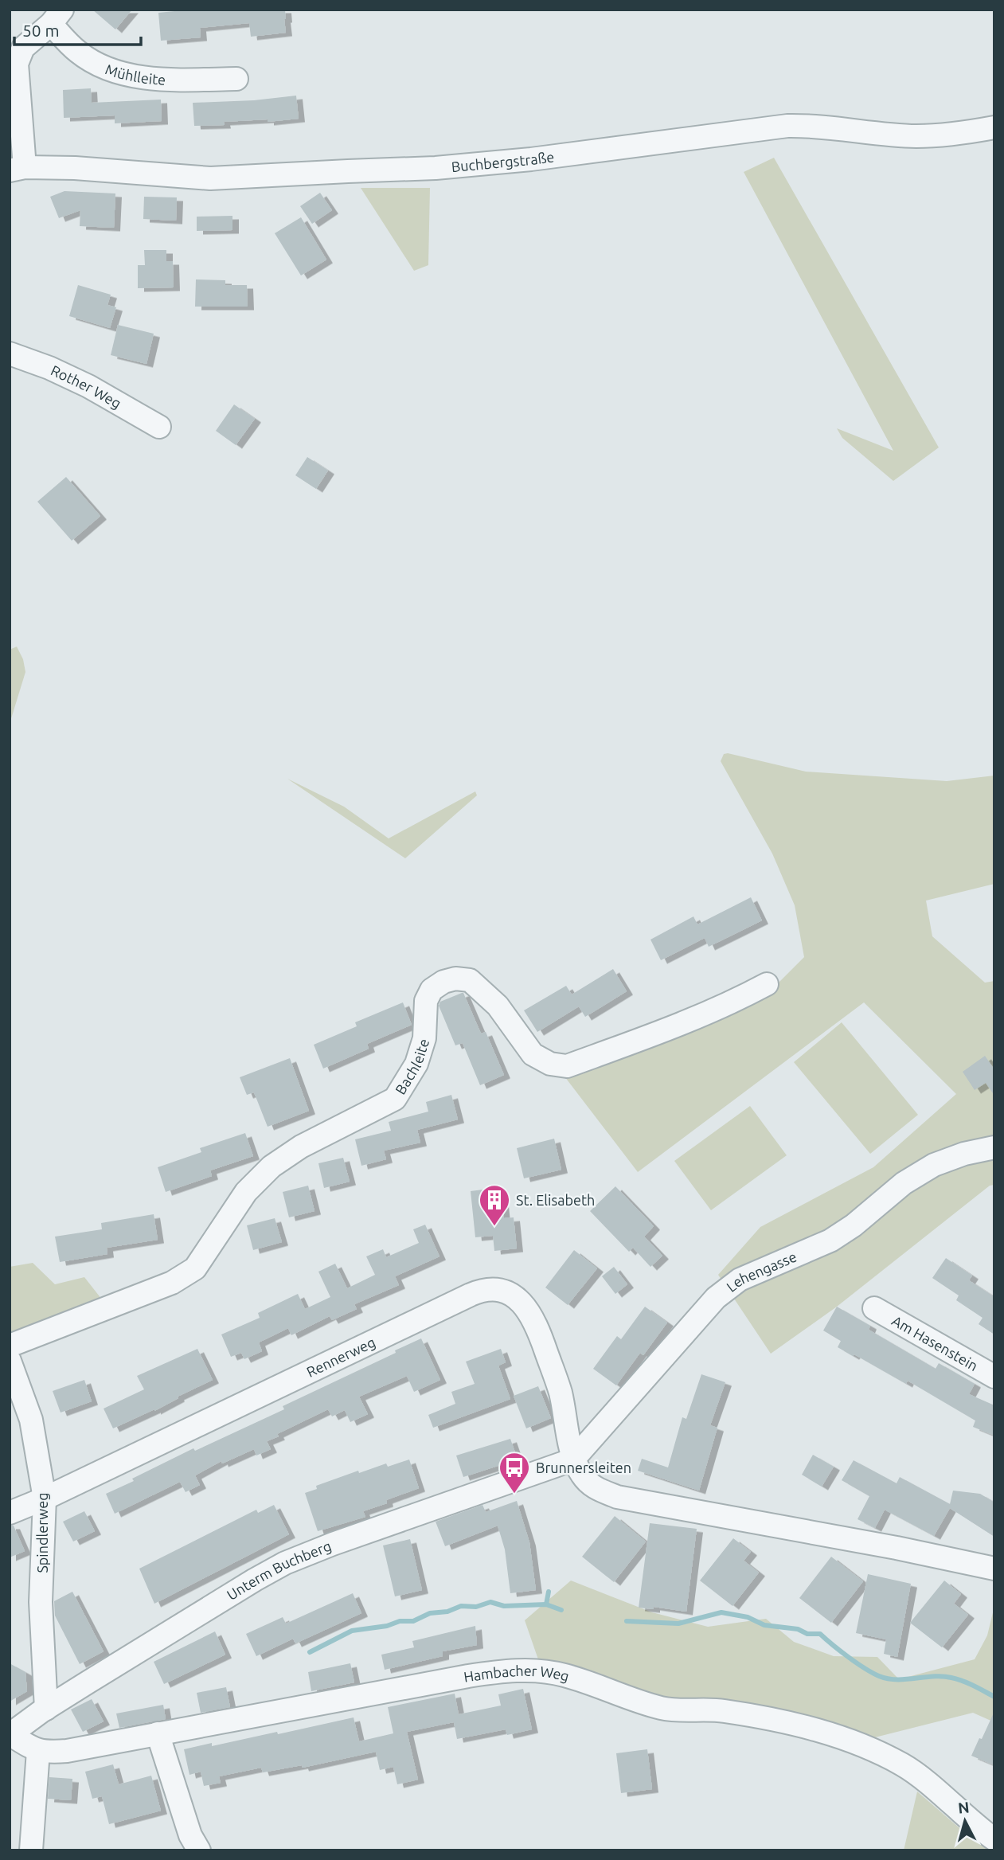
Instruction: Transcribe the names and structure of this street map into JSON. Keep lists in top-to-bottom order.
{
  "streets": {
    "street": [
      "Mühlleite",
      "Buchbergstraße",
      "Rother Weg",
      "Bachleite",
      "Lehengasse",
      "Am Hasenstein",
      "Rennerweg",
      "Spindlerweg",
      "Unterm Buchberg",
      "Hambacher Weg"
    ]
  },
  "crossings": [
    ["Mühlleite", "Buchbergstraße"],
    ["Lehengasse", "Rennerweg"],
    ["Lehengasse", "Unterm Buchberg"],
    ["Rennerweg", "Spindlerweg"],
    ["Rennerweg", "Unterm Buchberg"],
    ["Spindlerweg", "Unterm Buchberg"],
    ["Unterm Buchberg", "Hambacher Weg"]
  ],
  "places": {
    "building": ["St. Elisabeth"],
    "bus stop": ["Brunnersleiten"]
  },
  "scale_bar": "50 m",
  "north": "top"
}
